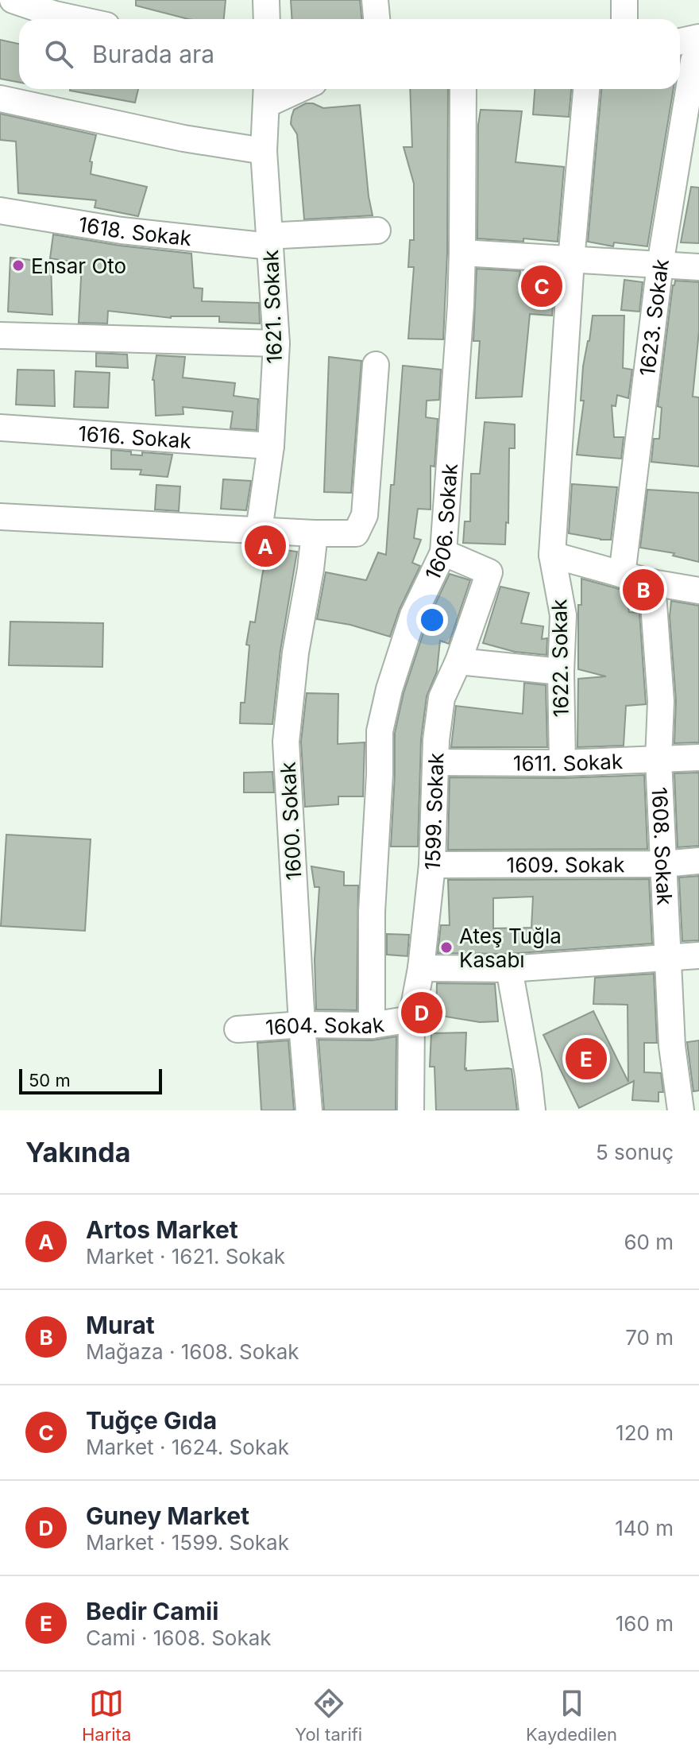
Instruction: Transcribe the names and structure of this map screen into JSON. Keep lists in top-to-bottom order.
{
  "streets": {
    "street": [
      "1618. Sokak",
      "1621. Sokak",
      "1623. Sokak",
      "1616. Sokak",
      "1606. Sokak",
      "1622. Sokak",
      "1611. Sokak",
      "1599. Sokak",
      "1600. Sokak",
      "1608. Sokak",
      "1609. Sokak",
      "1604. Sokak"
    ]
  },
  "crossings": [
    ["1618. Sokak", "1621. Sokak"],
    ["1621. Sokak", "1616. Sokak"],
    ["1606. Sokak", "1599. Sokak"],
    ["1606. Sokak", "1604. Sokak"],
    ["1622. Sokak", "1611. Sokak"],
    ["1611. Sokak", "1599. Sokak"],
    ["1611. Sokak", "1608. Sokak"],
    ["1599. Sokak", "1609. Sokak"],
    ["1599. Sokak", "1604. Sokak"],
    ["1600. Sokak", "1604. Sokak"],
    ["1608. Sokak", "1609. Sokak"]
  ],
  "places": ["Ensar Oto", "Ateş Tuğla Kasabı"],
  "scale_bar": "50 m",
  "page": {
    "search": "Burada ara",
    "pins": [
      "C",
      "A",
      "B",
      "D",
      "E"
    ],
    "scale": "50 m",
    "heading": ["Yakında", "5 sonuç"],
    "list": [
      {
        "mark": "A",
        "name": "Artos Market",
        "note": "Market · 1621. Sokak",
        "value": "60 m"
      },
      {
        "mark": "B",
        "name": "Murat",
        "note": "Mağaza · 1608. Sokak",
        "value": "70 m"
      },
      {
        "mark": "C",
        "name": "Tuğçe Gıda",
        "note": "Market · 1624. Sokak",
        "value": "120 m"
      },
      {
        "mark": "D",
        "name": "Guney Market",
        "note": "Market · 1599. Sokak",
        "value": "140 m"
      },
      {
        "mark": "E",
        "name": "Bedir Camii",
        "note": "Cami · 1608. Sokak",
        "value": "160 m"
      }
    ],
    "nav": ["Harita", "Yol tarifi", "Kaydedilen"]
  }
}
